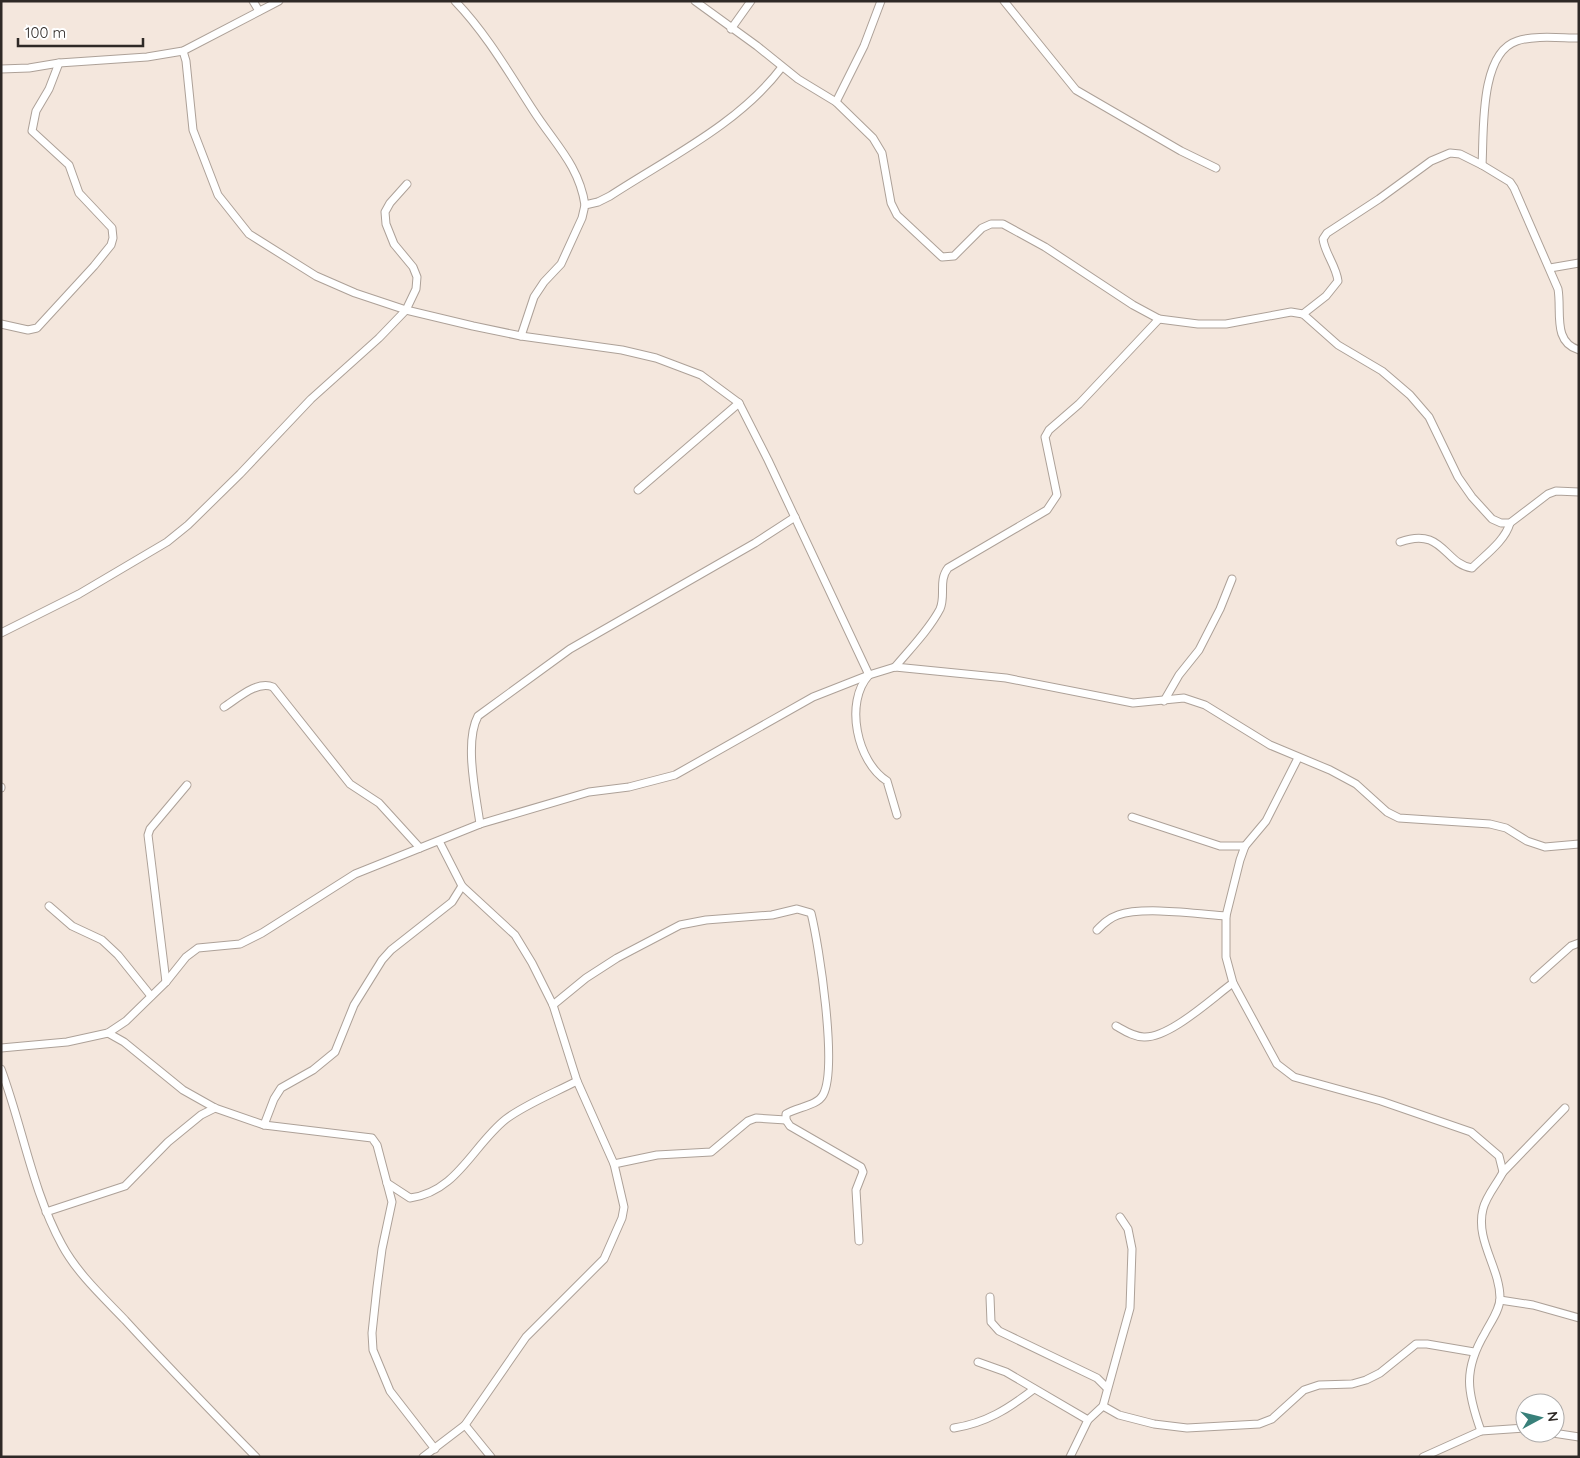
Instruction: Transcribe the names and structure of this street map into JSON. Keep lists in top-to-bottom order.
{
  "scale_bar": "100 m",
  "north": "right"
}
